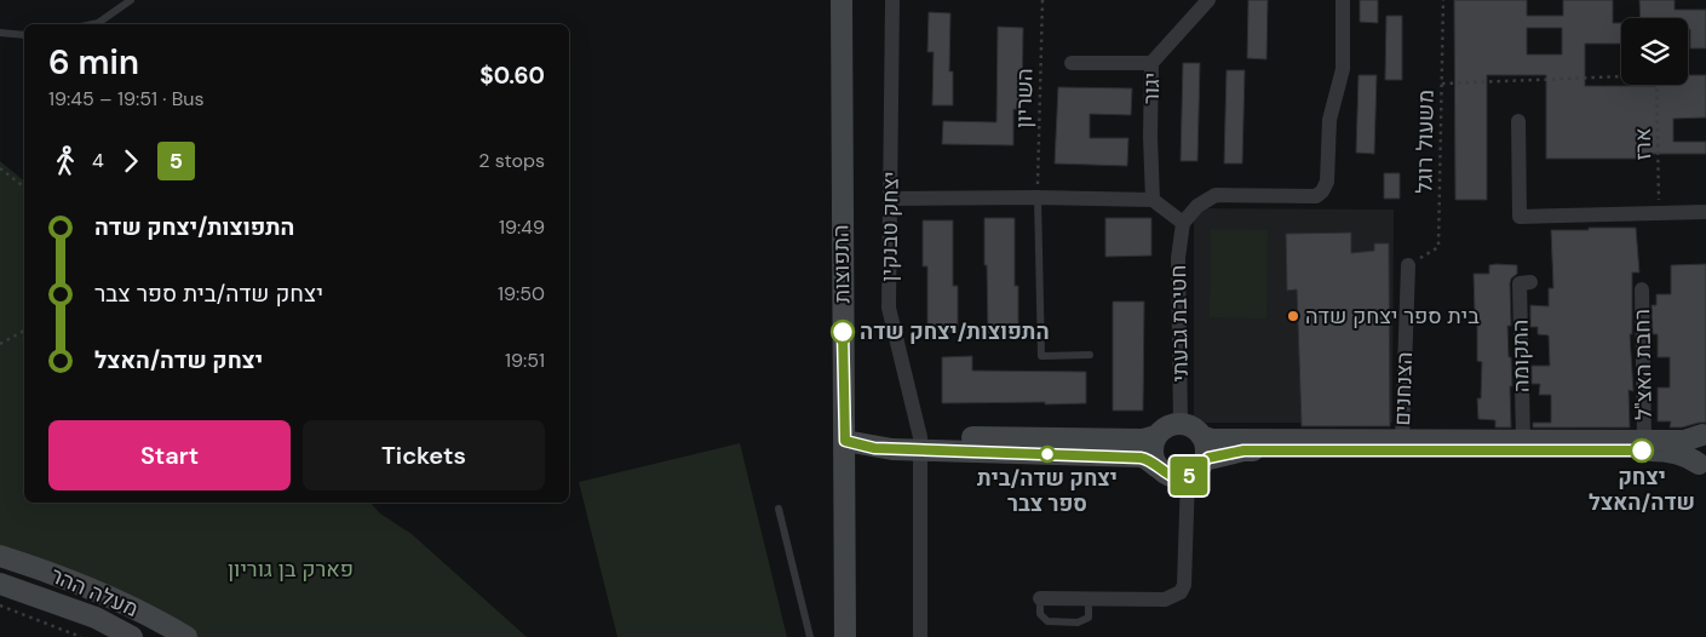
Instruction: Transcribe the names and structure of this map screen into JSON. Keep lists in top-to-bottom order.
{
  "streets": {
    "street": [
      "יגור",
      "יצחק טבנקין",
      "התפוצות",
      "חטיבת גבעתי",
      "התקומה",
      "רחבת האצ\"ל",
      "הצנחנים",
      "מעלה ההר"
    ],
    "path": ["השריון", "משעול רוגל", "ארז"]
  },
  "crossings": [
    ["משעול רוגל", "הצנחנים"]
  ],
  "parks": ["פארק בן גוריון"],
  "places": [
    "בית ספר יצחק שדה",
    "התפוצות/יצחק שדה",
    "יצחק שדה/האצל",
    "יצחק שדה/בית ספר צבר"
  ],
  "lines": ["bus line 5"],
  "page": {
    "on_map": "5",
    "heading": ["6 min", "19:45 – 19:51 · Bus", "$0.60"],
    "legs": ["4", "5", "2 stops"],
    "list": [
      {
        "name": "התפוצות/יצחק שדה",
        "value": "19:49"
      },
      {
        "name": "יצחק שדה/בית ספר צבר",
        "value": "19:50"
      },
      {
        "name": "יצחק שדה/האצל",
        "value": "19:51"
      }
    ],
    "buttons": ["Start", "Tickets"]
  }
}
